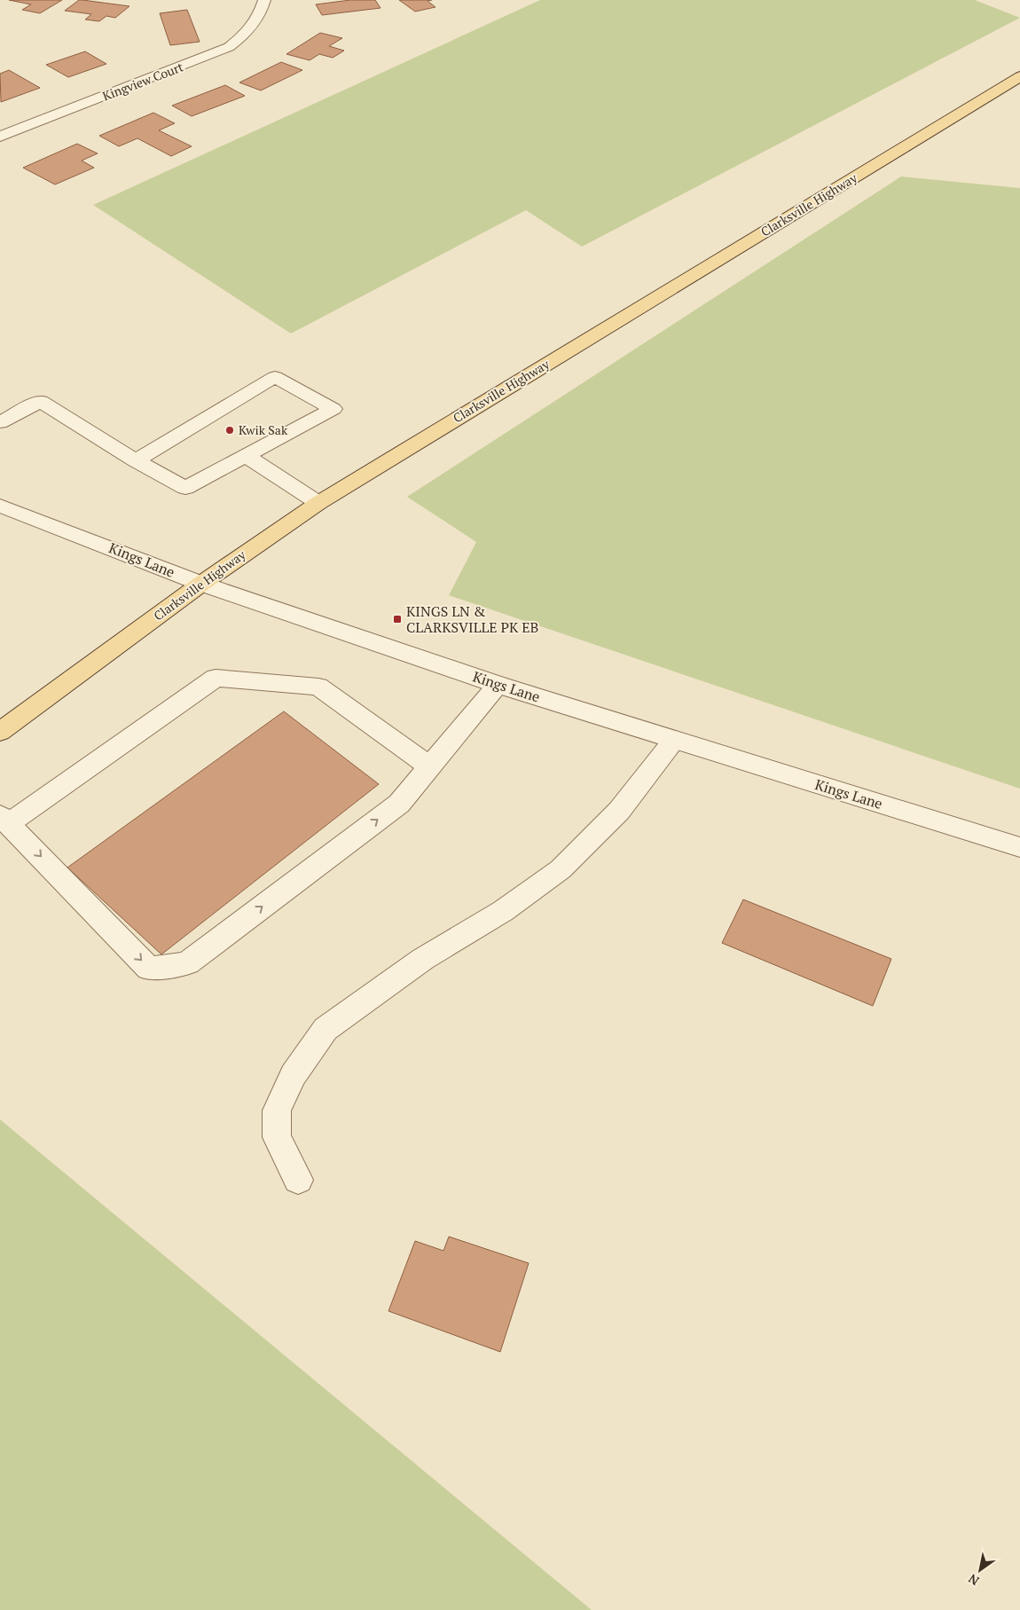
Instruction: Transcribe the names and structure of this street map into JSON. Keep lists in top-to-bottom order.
{
  "streets": {
    "main road": ["Clarksville Highway"],
    "street": ["Kingview Court", "Kings Lane"]
  },
  "crossings": [
    ["Clarksville Highway", "Kings Lane"]
  ],
  "places": {
    "other": ["Kwik Sak"],
    "transit": ["KINGS LN & CLARKSVILLE PK EB"]
  },
  "north": "bottom left"
}
